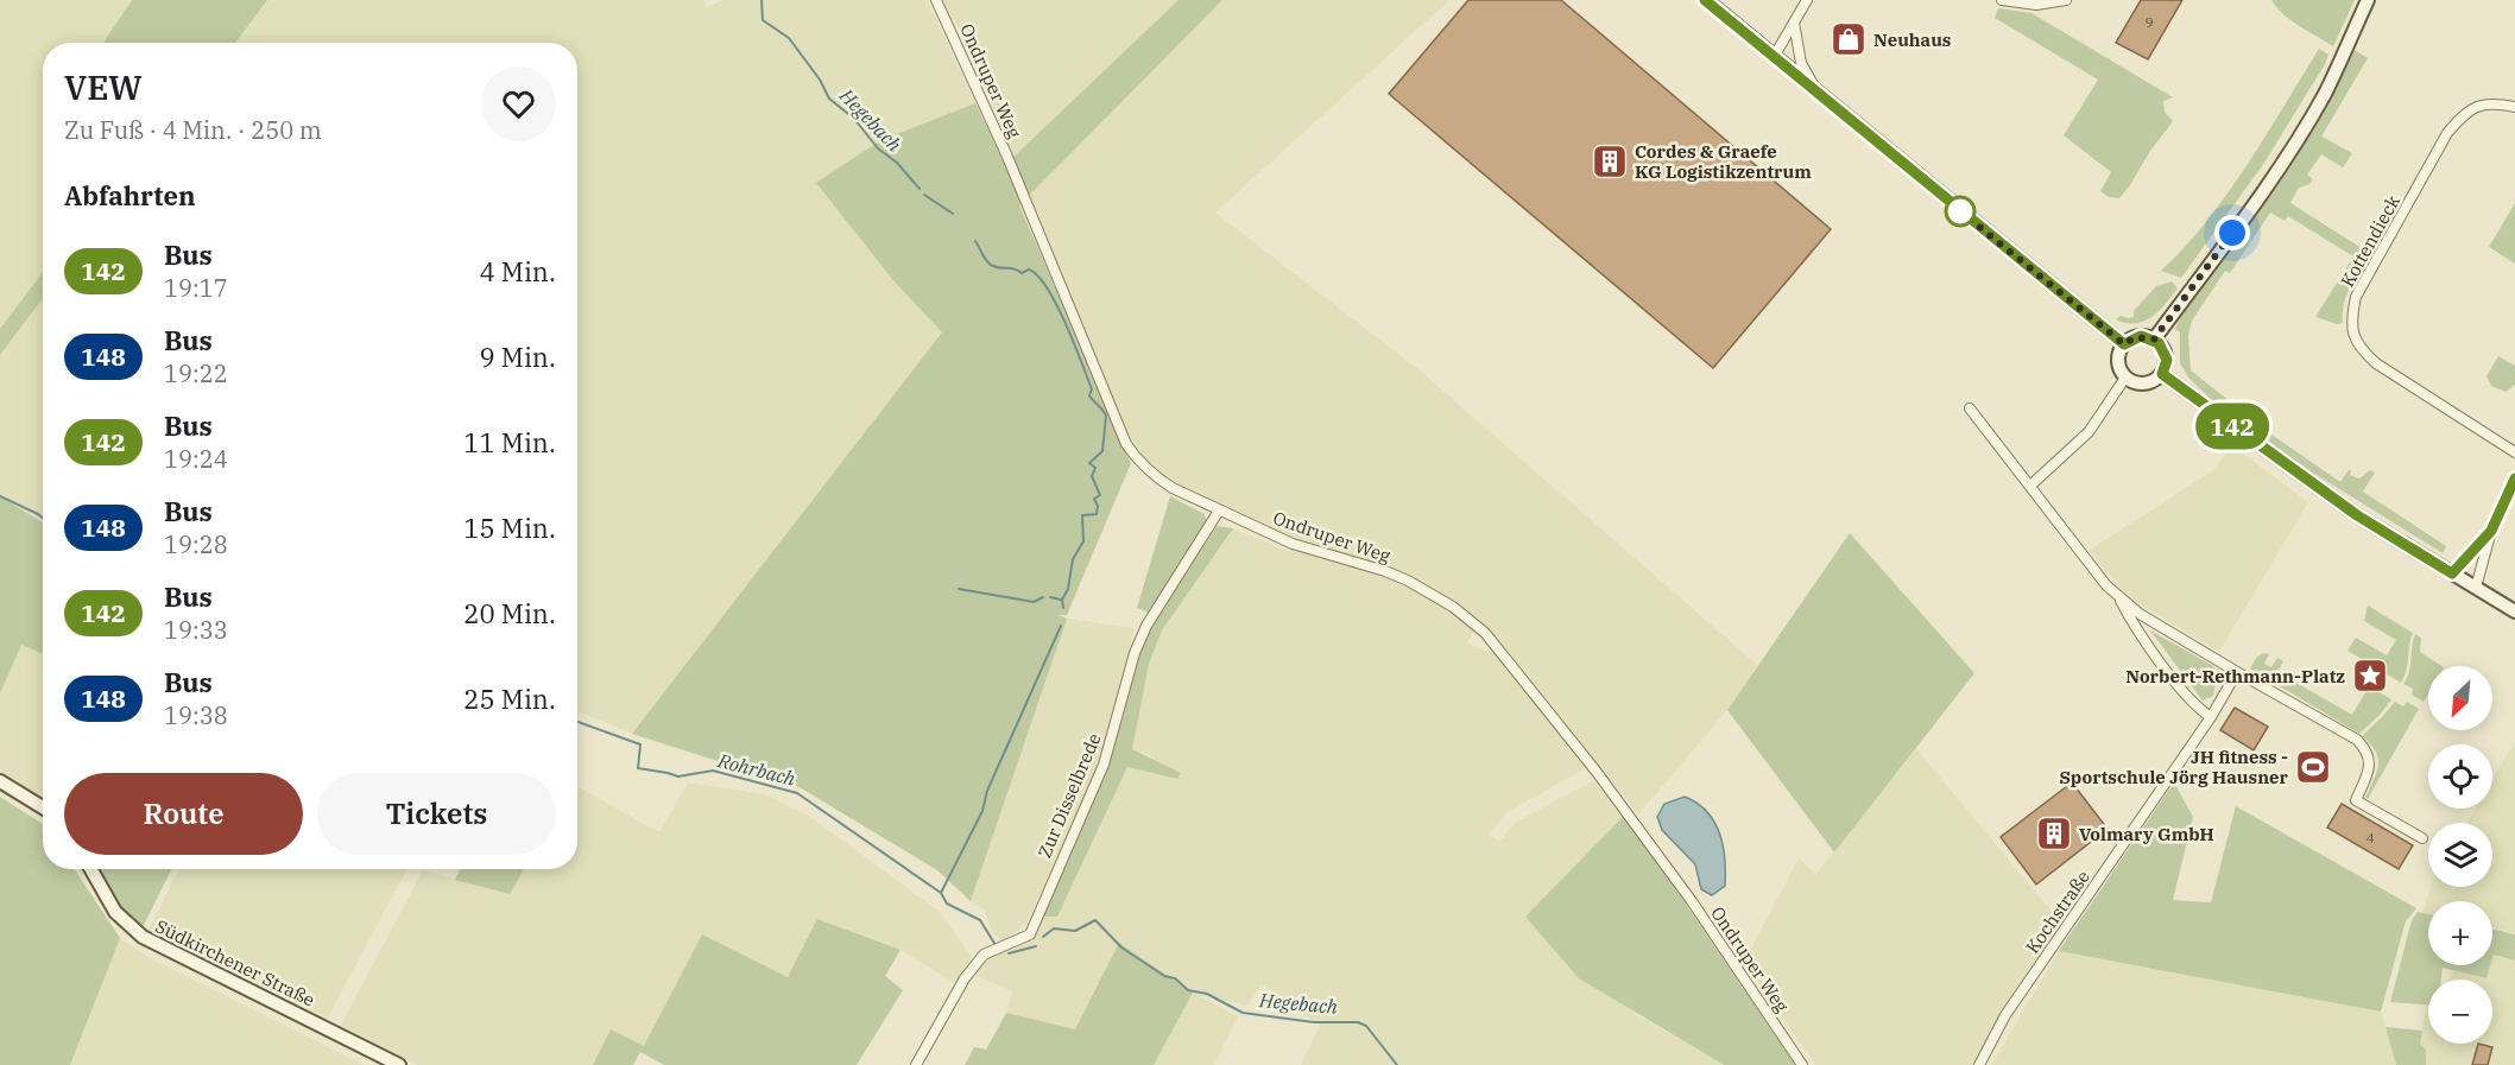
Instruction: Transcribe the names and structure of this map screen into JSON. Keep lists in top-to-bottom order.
{
  "streets": {
    "main road": ["Südkirchener Straße"],
    "street": [
      "Ondruper Weg",
      "Kottendieck",
      "Zur Disselbrede",
      "Kochstraße"
    ]
  },
  "crossings": [
    ["Ondruper Weg", "Zur Disselbrede"]
  ],
  "water": ["Hegebach", "Rohrbach"],
  "places": {
    "shop": ["Neuhaus"],
    "building": ["Cordes & Graefe KG Logistikzentrum", "Volmary GmbH"],
    "place": ["Norbert-Rethmann-Platz"],
    "sports": ["JH fitness - Sportschule Jörg Hausner"]
  },
  "lines": ["bus line 142"],
  "house_numbers": ["9", "4"],
  "north": "bottom left",
  "page": {
    "on_map": "142",
    "heading": [
      ["VEW", "Zu Fuß · 4 Min. · 250 m"],
      "Abfahrten"
    ],
    "list": [
      {
        "mark": "142",
        "name": "Bus",
        "note": "19:17",
        "value": "4 Min."
      },
      {
        "mark": "148",
        "name": "Bus",
        "note": "19:22",
        "value": "9 Min."
      },
      {
        "mark": "142",
        "name": "Bus",
        "note": "19:24",
        "value": "11 Min."
      },
      {
        "mark": "148",
        "name": "Bus",
        "note": "19:28",
        "value": "15 Min."
      },
      {
        "mark": "142",
        "name": "Bus",
        "note": "19:33",
        "value": "20 Min."
      },
      {
        "mark": "148",
        "name": "Bus",
        "note": "19:38",
        "value": "25 Min."
      }
    ],
    "map_buttons": ["+", "−"],
    "buttons": ["Route", "Tickets"]
  }
}
